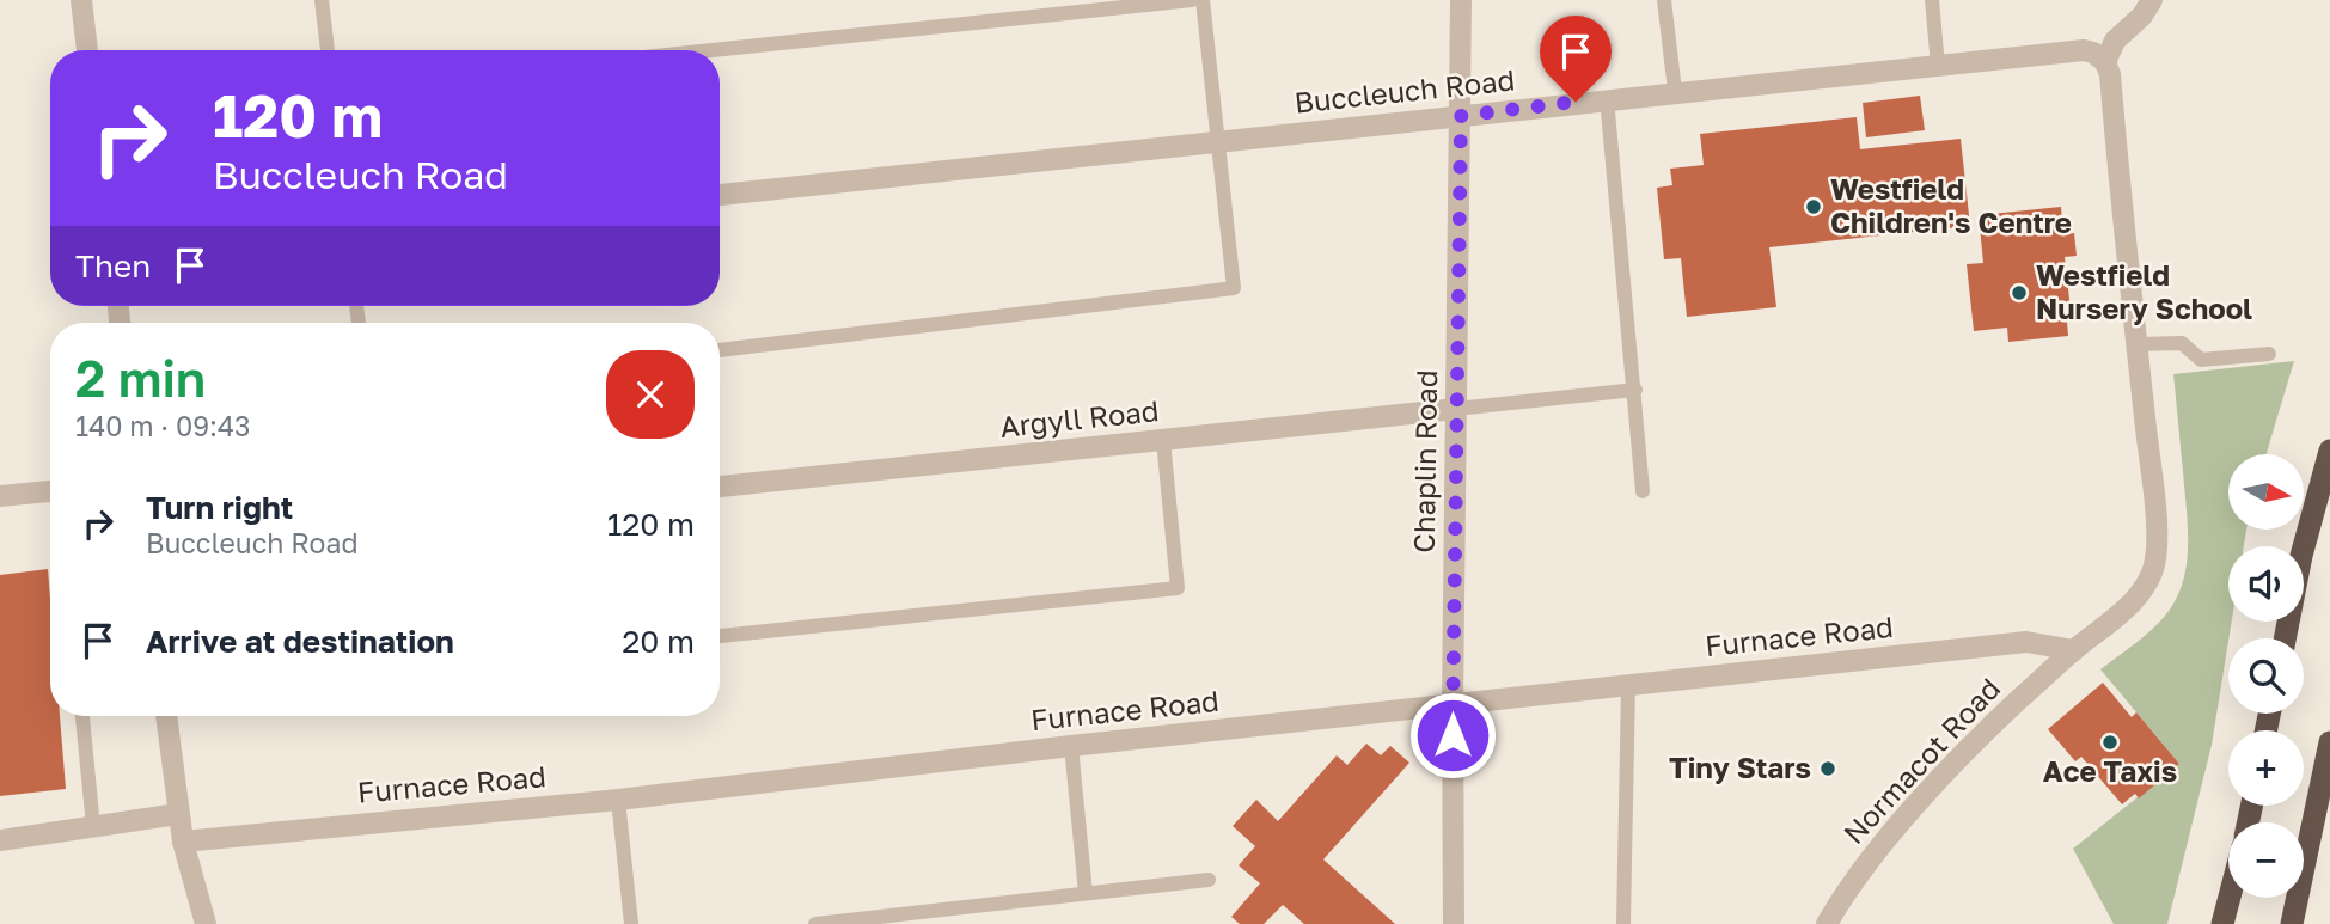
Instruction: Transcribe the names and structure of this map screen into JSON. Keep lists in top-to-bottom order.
{
  "streets": {
    "street": [
      "Buccleuch Road",
      "Argyll Road",
      "Chaplin Road",
      "Furnace Road",
      "Normacot Road"
    ]
  },
  "crossings": [
    ["Buccleuch Road", "Chaplin Road"],
    ["Buccleuch Road", "Normacot Road"],
    ["Argyll Road", "Chaplin Road"],
    ["Chaplin Road", "Furnace Road"],
    ["Furnace Road", "Normacot Road"]
  ],
  "places": [
    "Westfield Children's Centre",
    "Westfield Nursery School",
    "Ace Taxis",
    "Tiny Stars"
  ],
  "north": "right",
  "page": {
    "turn": ["120 m", "Buccleuch Road"],
    "then": "Then",
    "heading": ["2 min", "140 m · 09:43"],
    "map_buttons": ["+", "−"],
    "list": [
      {
        "name": "Turn right",
        "note": "Buccleuch Road",
        "value": "120 m"
      },
      {
        "name": "Arrive at destination",
        "value": "20 m"
      }
    ]
  }
}
